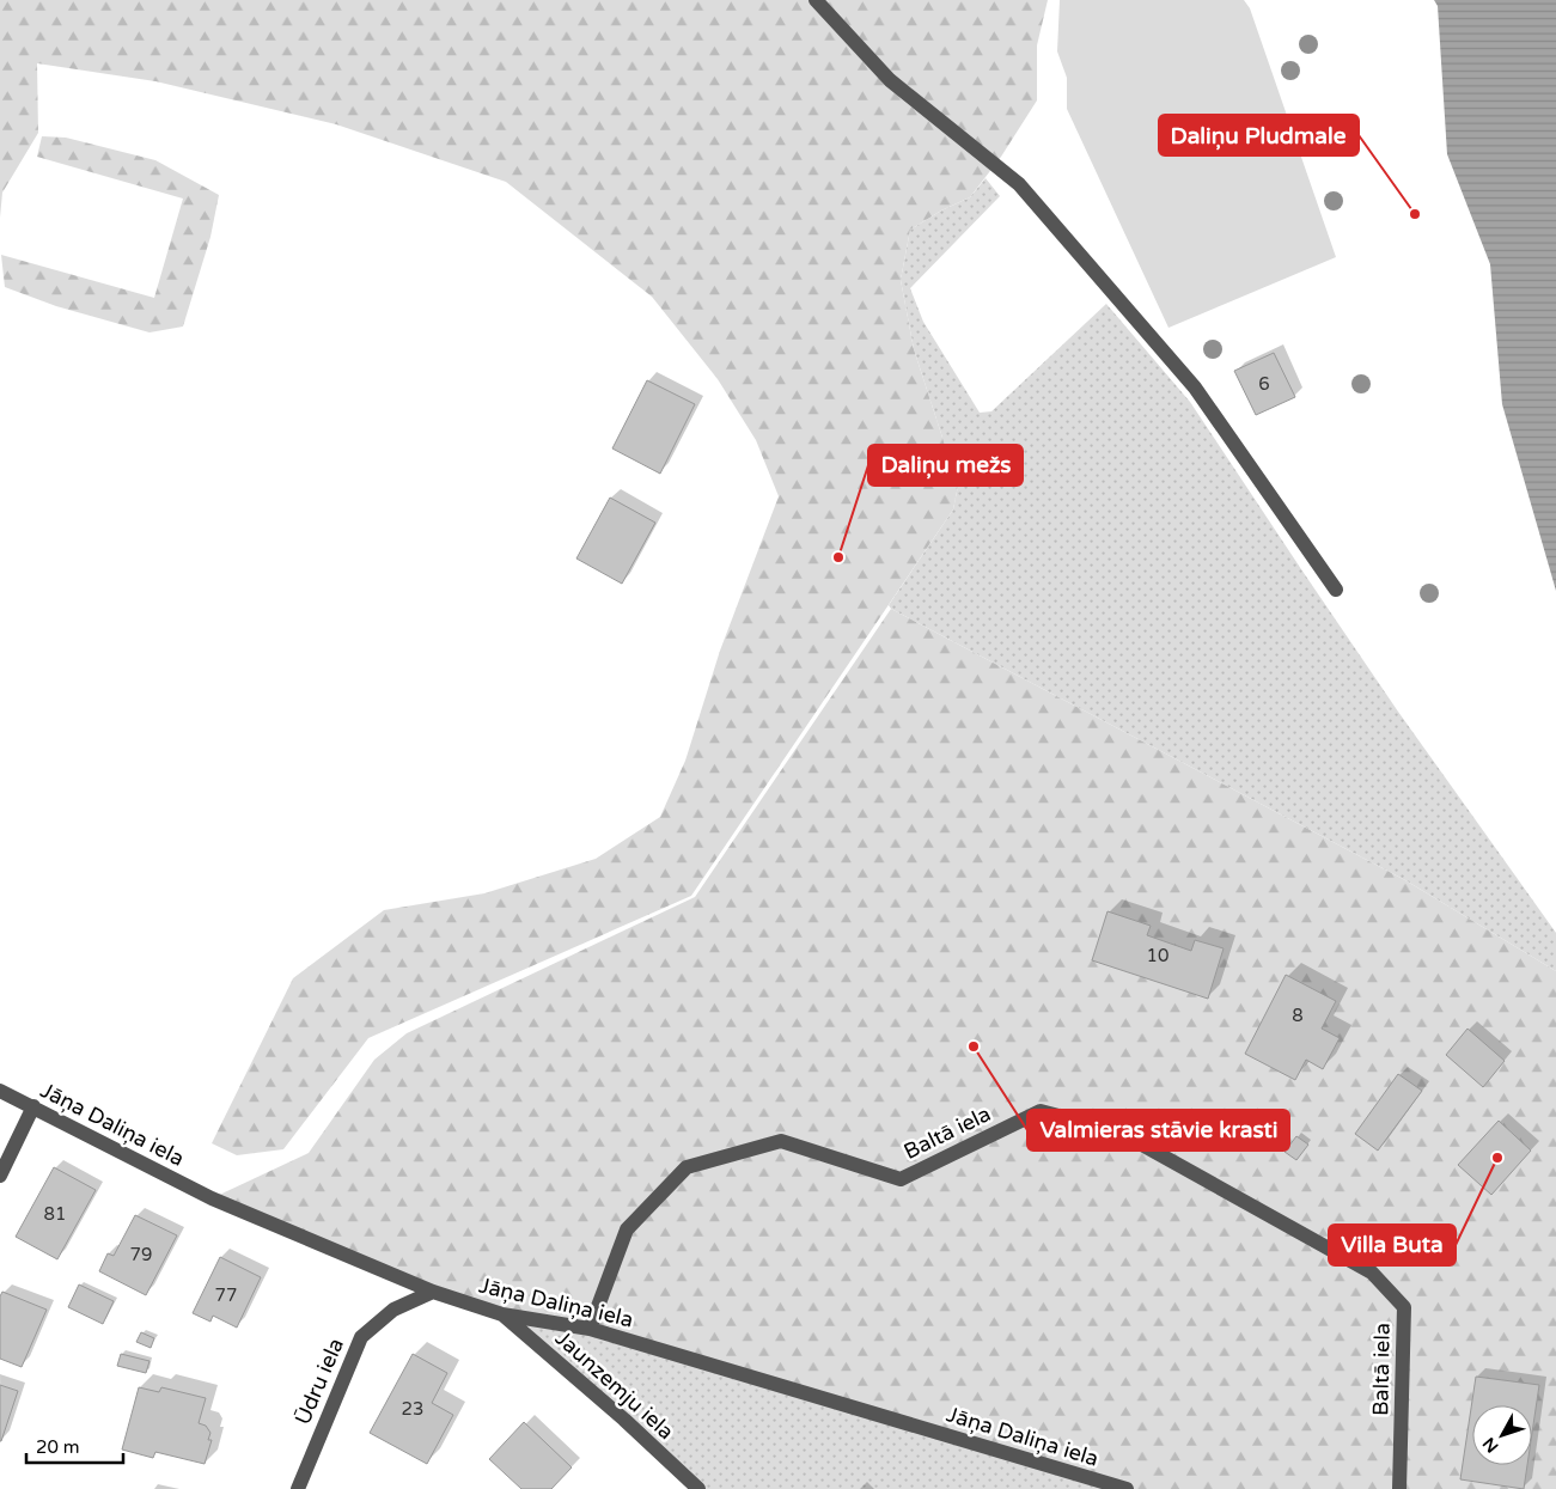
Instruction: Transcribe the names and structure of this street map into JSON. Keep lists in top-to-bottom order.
{
  "streets": {
    "street": [
      "Jāņa Daliņa iela",
      "Baltā iela",
      "Ūdru iela",
      "Jaunzemju iela"
    ]
  },
  "crossings": [
    ["Jāņa Daliņa iela", "Baltā iela"],
    ["Jāņa Daliņa iela", "Ūdru iela"],
    ["Jāņa Daliņa iela", "Jaunzemju iela"]
  ],
  "places": [
    "Daliņu Pludmale",
    "Daliņu mežs",
    "Valmieras stāvie krasti",
    "Villa Buta"
  ],
  "house_numbers": [
    "6",
    "10",
    "8",
    "81",
    "79",
    "77",
    "23"
  ],
  "scale_bar": "20 m",
  "north": "bottom left"
}
